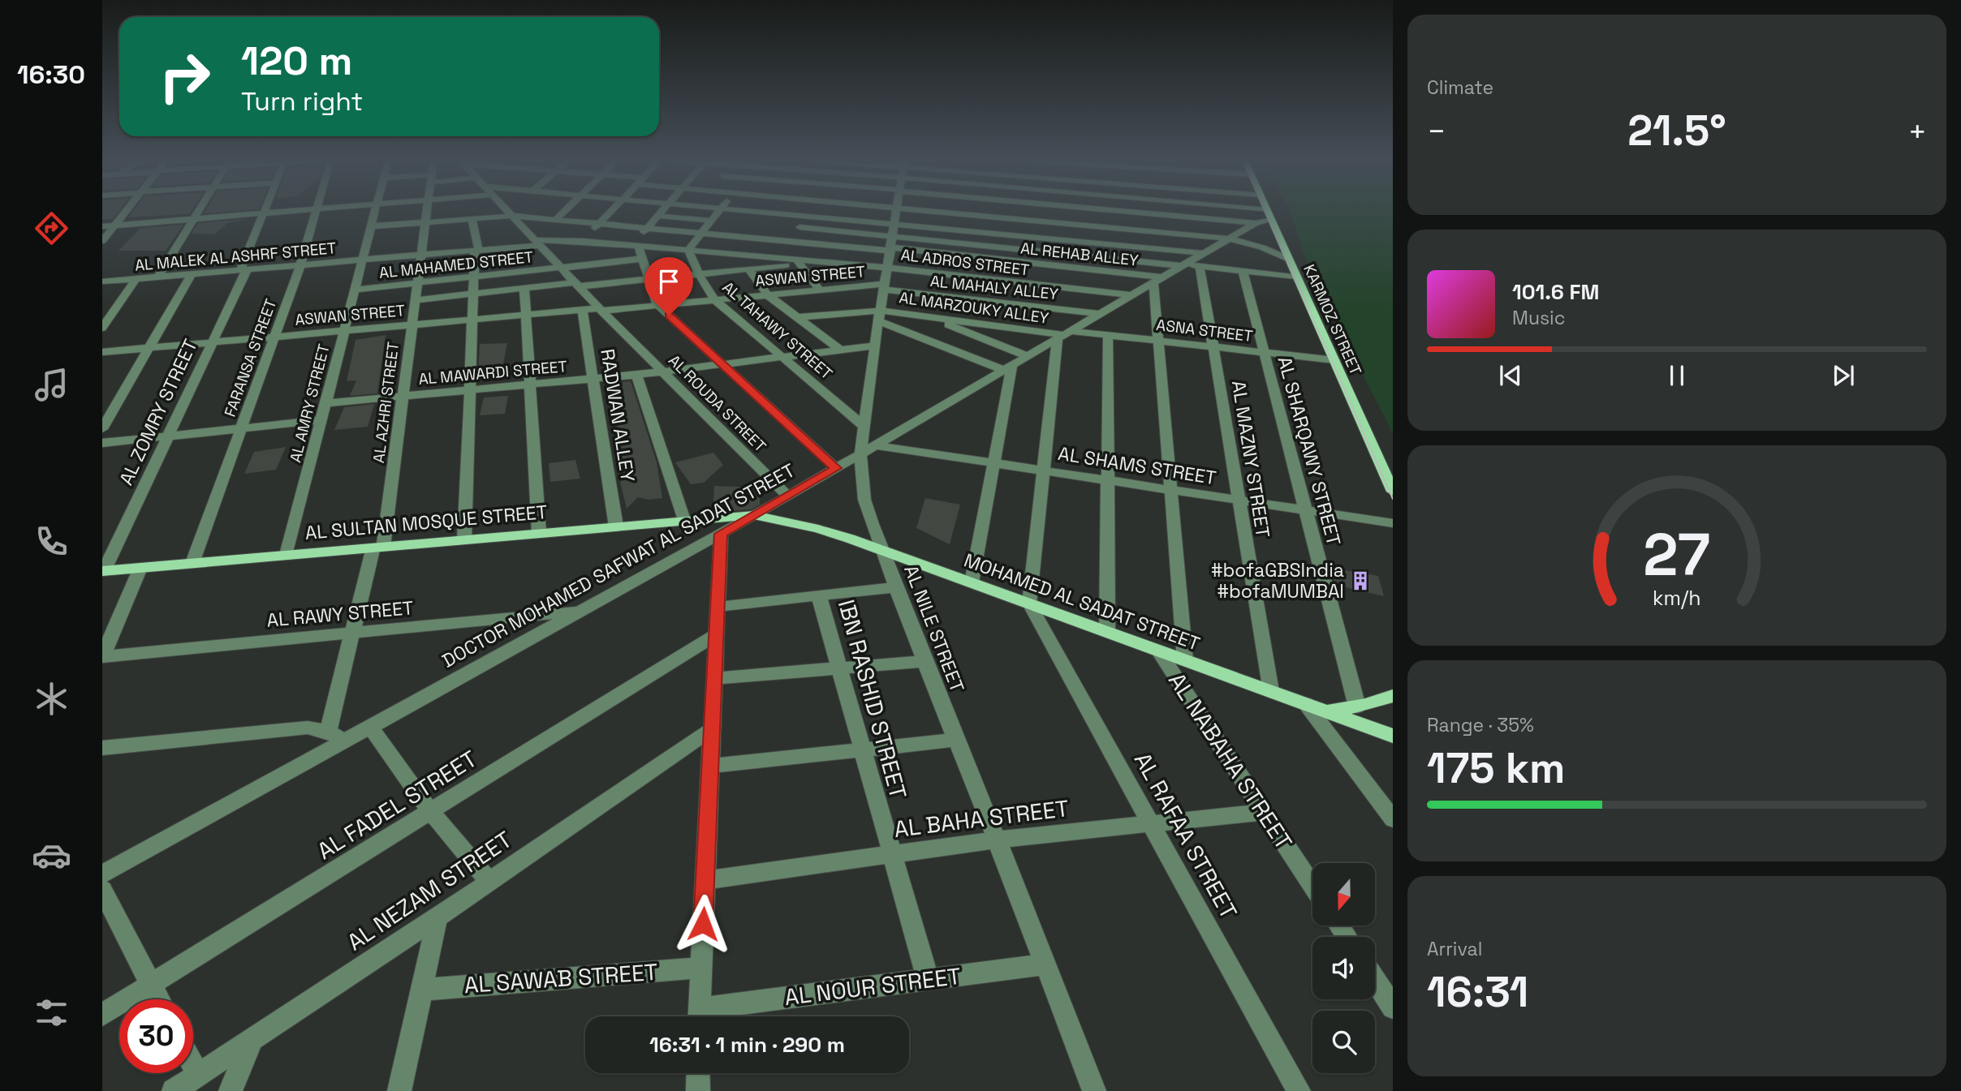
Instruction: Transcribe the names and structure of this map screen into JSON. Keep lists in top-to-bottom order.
{
  "streets": {
    "main road": ["KARMOZ STREET", "AL SULTAN MOSQUE STREET", "MOHAMED AL SADAT STREET"],
    "street": [
      "AL REHAB ALLEY",
      "AL MALEK AL ASHRF STREET",
      "AL ADROS STREET",
      "AL MAHAMED STREET",
      "ASWAN STREET",
      "AL MAHALY ALLEY",
      "AL MARZOUKY ALLEY",
      "AL TAHAWY STREET",
      "ASNA STREET",
      "FARANSA STREET",
      "AL MAWARDI STREET",
      "AL AZHRI STREET",
      "AL AMRY STREET",
      "AL ROUDA STREET",
      "AL ZOMRY STREET",
      "RADWAN ALLEY",
      "AL SHARQAWY STREET",
      "AL MAZNY STREET",
      "AL SHAMS STREET",
      "DOCTOR MOHAMED SAFWAT AL SADAT STREET",
      "AL RAWY STREET",
      "AL NILE STREET",
      "IBN RASHID STREET",
      "AL NABAHA STREET",
      "AL FADEL STREET",
      "AL BAHA STREET",
      "AL RAFAA STREET",
      "AL NEZAM STREET",
      "AL SAWAB STREET",
      "AL NOUR STREET"
    ]
  },
  "crossings": [
    ["AL REHAB ALLEY", "AL AZHRI STREET"],
    ["AL REHAB ALLEY", "AL AMRY STREET"],
    ["AL REHAB ALLEY", "AL ROUDA STREET"],
    ["AL REHAB ALLEY", "DOCTOR MOHAMED SAFWAT AL SADAT STREET"],
    ["AL REHAB ALLEY", "AL NILE STREET"],
    ["AL MALEK AL ASHRF STREET", "AL ADROS STREET"],
    ["AL MALEK AL ASHRF STREET", "FARANSA STREET"],
    ["AL MALEK AL ASHRF STREET", "AL AZHRI STREET"],
    ["AL MALEK AL ASHRF STREET", "AL AMRY STREET"],
    ["AL MALEK AL ASHRF STREET", "AL ROUDA STREET"],
    ["AL MALEK AL ASHRF STREET", "AL ZOMRY STREET"],
    ["AL ADROS STREET", "AL TAHAWY STREET"],
    ["AL ADROS STREET", "AL ROUDA STREET"],
    ["AL ADROS STREET", "DOCTOR MOHAMED SAFWAT AL SADAT STREET"],
    ["AL ADROS STREET", "AL NILE STREET"],
    ["AL MAHAMED STREET", "AL AZHRI STREET"],
    ["AL MAHAMED STREET", "AL AMRY STREET"],
    ["AL MAHAMED STREET", "AL ROUDA STREET"],
    ["ASWAN STREET", "AL MAHALY ALLEY"],
    ["ASWAN STREET", "AL TAHAWY STREET"],
    ["ASWAN STREET", "FARANSA STREET"],
    ["ASWAN STREET", "AL AZHRI STREET"],
    ["ASWAN STREET", "AL AMRY STREET"],
    ["ASWAN STREET", "AL ROUDA STREET"],
    ["ASWAN STREET", "AL ZOMRY STREET"],
    ["ASWAN STREET", "RADWAN ALLEY"],
    ["ASWAN STREET", "AL NILE STREET"],
    ["AL MAHALY ALLEY", "DOCTOR MOHAMED SAFWAT AL SADAT STREET"],
    ["AL MAHALY ALLEY", "AL NILE STREET"],
    ["AL MARZOUKY ALLEY", "ASNA STREET"],
    ["AL MARZOUKY ALLEY", "DOCTOR MOHAMED SAFWAT AL SADAT STREET"],
    ["AL MARZOUKY ALLEY", "AL NILE STREET"],
    ["KARMOZ STREET", "ASNA STREET"],
    ["KARMOZ STREET", "DOCTOR MOHAMED SAFWAT AL SADAT STREET"],
    ["AL TAHAWY STREET", "AL MAWARDI STREET"],
    ["AL TAHAWY STREET", "AL NILE STREET"],
    ["ASNA STREET", "AL SHARQAWY STREET"],
    ["ASNA STREET", "AL MAZNY STREET"],
    ["ASNA STREET", "DOCTOR MOHAMED SAFWAT AL SADAT STREET"],
    ["FARANSA STREET", "AL SULTAN MOSQUE STREET"],
    ["AL MAWARDI STREET", "AL AZHRI STREET"],
    ["AL MAWARDI STREET", "AL AMRY STREET"],
    ["AL MAWARDI STREET", "AL ROUDA STREET"],
    ["AL MAWARDI STREET", "RADWAN ALLEY"],
    ["AL MAWARDI STREET", "AL NILE STREET"],
    ["AL AZHRI STREET", "AL SULTAN MOSQUE STREET"],
    ["AL AZHRI STREET", "AL RAWY STREET"],
    ["AL AMRY STREET", "AL SULTAN MOSQUE STREET"],
    ["AL ROUDA STREET", "DOCTOR MOHAMED SAFWAT AL SADAT STREET"],
    ["AL ZOMRY STREET", "AL SULTAN MOSQUE STREET"],
    ["RADWAN ALLEY", "AL SULTAN MOSQUE STREET"],
    ["AL SHARQAWY STREET", "AL SHAMS STREET"],
    ["AL MAZNY STREET", "AL SHAMS STREET"],
    ["AL MAZNY STREET", "DOCTOR MOHAMED SAFWAT AL SADAT STREET"],
    ["AL MAZNY STREET", "MOHAMED AL SADAT STREET"],
    ["AL SHAMS STREET", "DOCTOR MOHAMED SAFWAT AL SADAT STREET"],
    ["AL SULTAN MOSQUE STREET", "DOCTOR MOHAMED SAFWAT AL SADAT STREET"],
    ["AL SULTAN MOSQUE STREET", "MOHAMED AL SADAT STREET"],
    ["DOCTOR MOHAMED SAFWAT AL SADAT STREET", "MOHAMED AL SADAT STREET"],
    ["DOCTOR MOHAMED SAFWAT AL SADAT STREET", "AL RAWY STREET"],
    ["DOCTOR MOHAMED SAFWAT AL SADAT STREET", "AL NILE STREET"],
    ["MOHAMED AL SADAT STREET", "AL NILE STREET"],
    ["MOHAMED AL SADAT STREET", "AL NABAHA STREET"],
    ["MOHAMED AL SADAT STREET", "AL RAFAA STREET"],
    ["AL NILE STREET", "AL BAHA STREET"],
    ["AL NILE STREET", "AL NOUR STREET"],
    ["IBN RASHID STREET", "AL BAHA STREET"],
    ["IBN RASHID STREET", "AL NOUR STREET"],
    ["AL NABAHA STREET", "AL BAHA STREET"],
    ["AL BAHA STREET", "AL RAFAA STREET"]
  ],
  "places": {
    "building": ["#bofaGBSIndia #bofaMUMBAI"]
  },
  "north": "bottom",
  "page": {
    "tabs": "16:30",
    "tile": [
      "Climate",
      ["Range · 35%", "175 km"],
      ["Arrival", "16:31"]
    ],
    "turn": ["120 m", "Turn right"],
    "heat": ["−", "21.5°", "+"],
    "song": ["101.6 FM", "Music"],
    "limit": "30",
    "trip": "16:31 · 1 min · 290 m",
    "gauge": ["27", "km/h"]
  }
}
